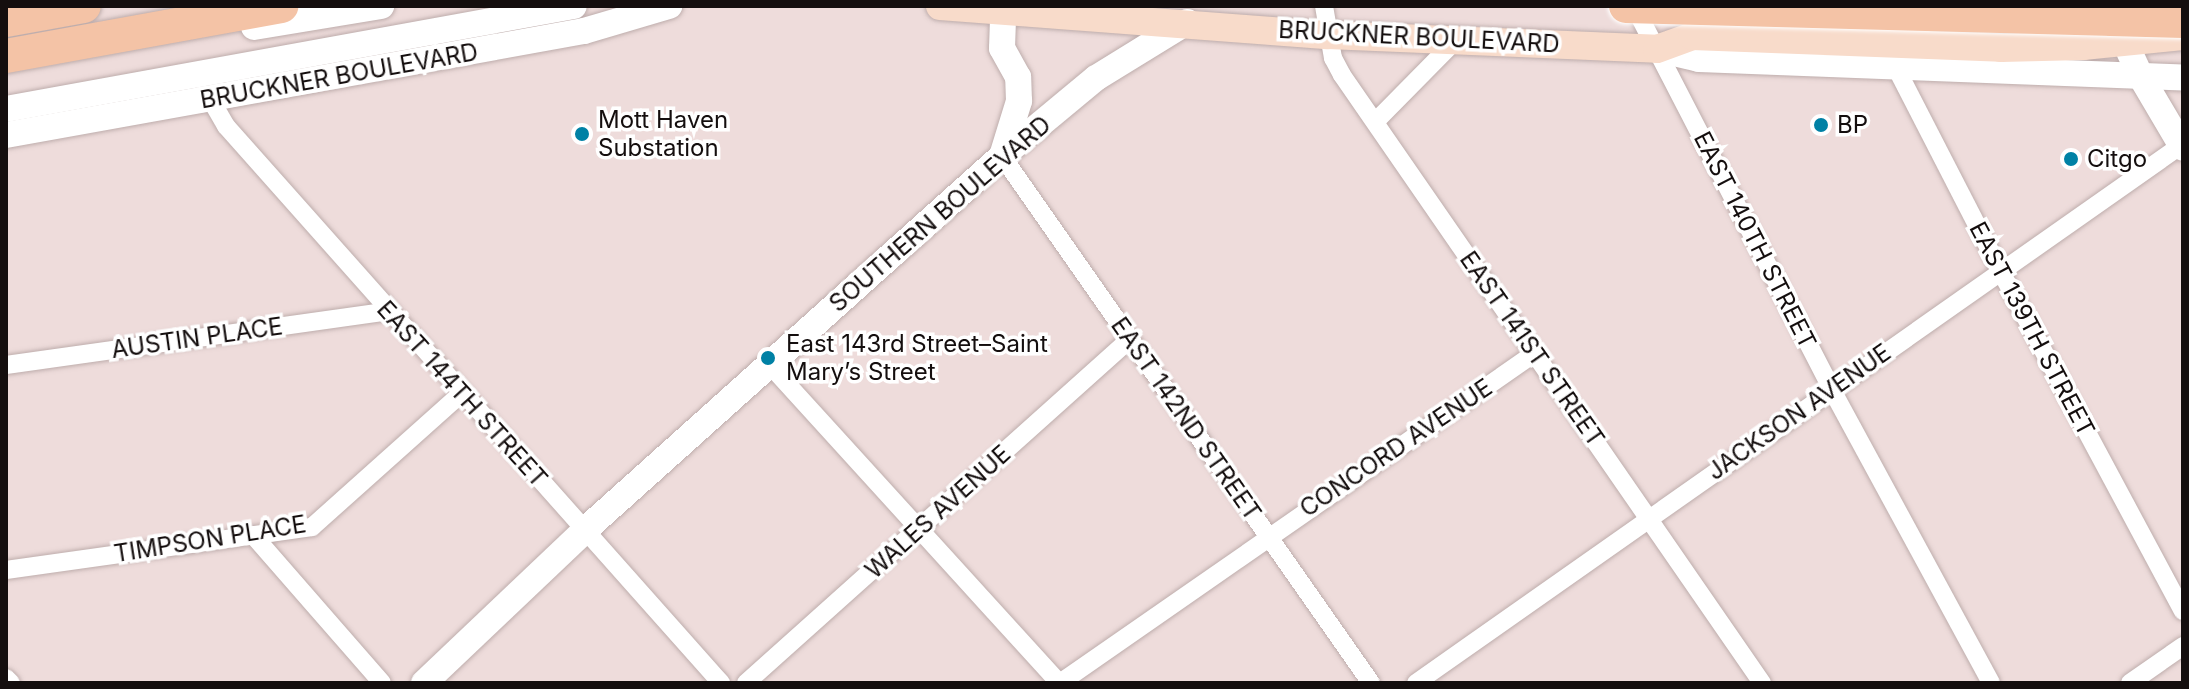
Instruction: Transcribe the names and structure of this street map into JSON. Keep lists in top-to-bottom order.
{
  "streets": {
    "main road": ["BRUCKNER BOULEVARD", "SOUTHERN BOULEVARD"],
    "street": [
      "EAST 140TH STREET",
      "EAST 139TH STREET",
      "AUSTIN PLACE",
      "EAST 141ST STREET",
      "EAST 144TH STREET",
      "JACKSON AVENUE",
      "EAST 142ND STREET",
      "CONCORD AVENUE",
      "WALES AVENUE",
      "TIMPSON PLACE"
    ]
  },
  "crossings": [
    ["BRUCKNER BOULEVARD", "SOUTHERN BOULEVARD"],
    ["BRUCKNER BOULEVARD", "EAST 140TH STREET"],
    ["BRUCKNER BOULEVARD", "EAST 139TH STREET"],
    ["BRUCKNER BOULEVARD", "EAST 141ST STREET"],
    ["BRUCKNER BOULEVARD", "EAST 144TH STREET"],
    ["SOUTHERN BOULEVARD", "EAST 144TH STREET"],
    ["SOUTHERN BOULEVARD", "EAST 142ND STREET"],
    ["EAST 140TH STREET", "JACKSON AVENUE"],
    ["EAST 139TH STREET", "JACKSON AVENUE"],
    ["AUSTIN PLACE", "EAST 144TH STREET"],
    ["EAST 141ST STREET", "JACKSON AVENUE"],
    ["EAST 141ST STREET", "CONCORD AVENUE"],
    ["EAST 144TH STREET", "TIMPSON PLACE"],
    ["EAST 142ND STREET", "CONCORD AVENUE"],
    ["EAST 142ND STREET", "WALES AVENUE"]
  ],
  "places": [
    "BP",
    "Mott Haven Substation",
    "Citgo",
    "East 143rd Street–Saint Mary’s Street"
  ]
}
